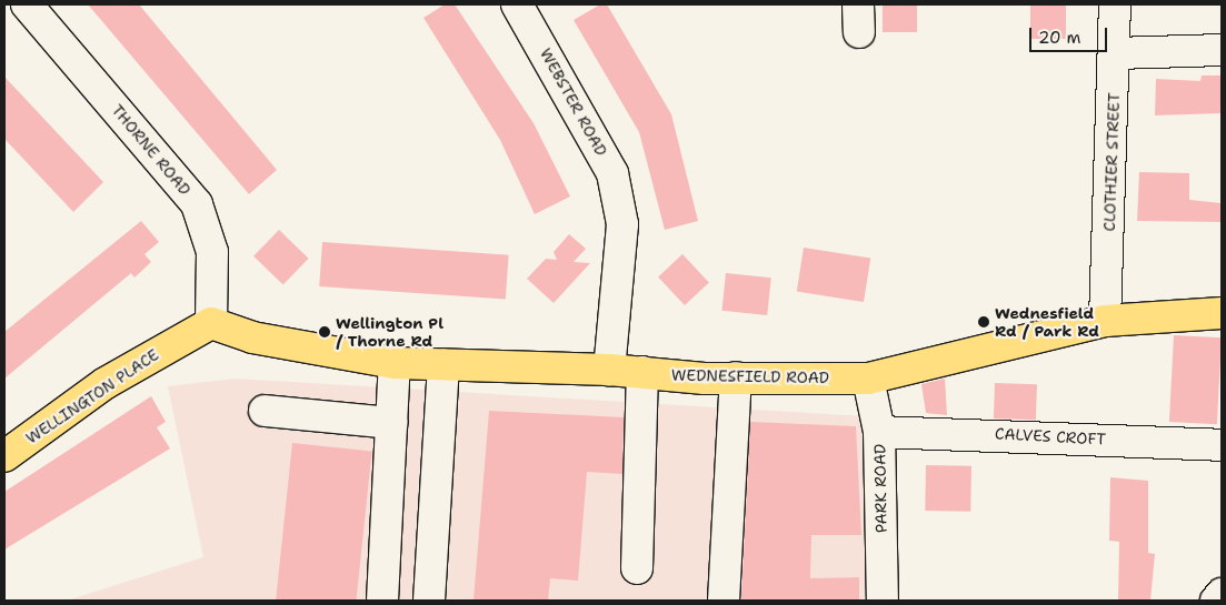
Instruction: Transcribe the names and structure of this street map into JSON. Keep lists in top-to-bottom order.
{
  "streets": {
    "main road": ["WEDNESFIELD ROAD", "WELLINGTON PLACE"],
    "street": [
      "WEBSTER ROAD",
      "THORNE ROAD",
      "CLOTHIER STREET",
      "CALVES CROFT",
      "PARK ROAD"
    ]
  },
  "crossings": [
    ["WEBSTER ROAD", "WEDNESFIELD ROAD"],
    ["THORNE ROAD", "WEDNESFIELD ROAD"],
    ["THORNE ROAD", "WELLINGTON PLACE"],
    ["CLOTHIER STREET", "WEDNESFIELD ROAD"],
    ["WEDNESFIELD ROAD", "WELLINGTON PLACE"],
    ["WEDNESFIELD ROAD", "PARK ROAD"],
    ["CALVES CROFT", "PARK ROAD"]
  ],
  "places": ["Wednesfield Rd / Park Rd", "Wellington Pl / Thorne Rd"],
  "scale_bar": "20 m"
}
